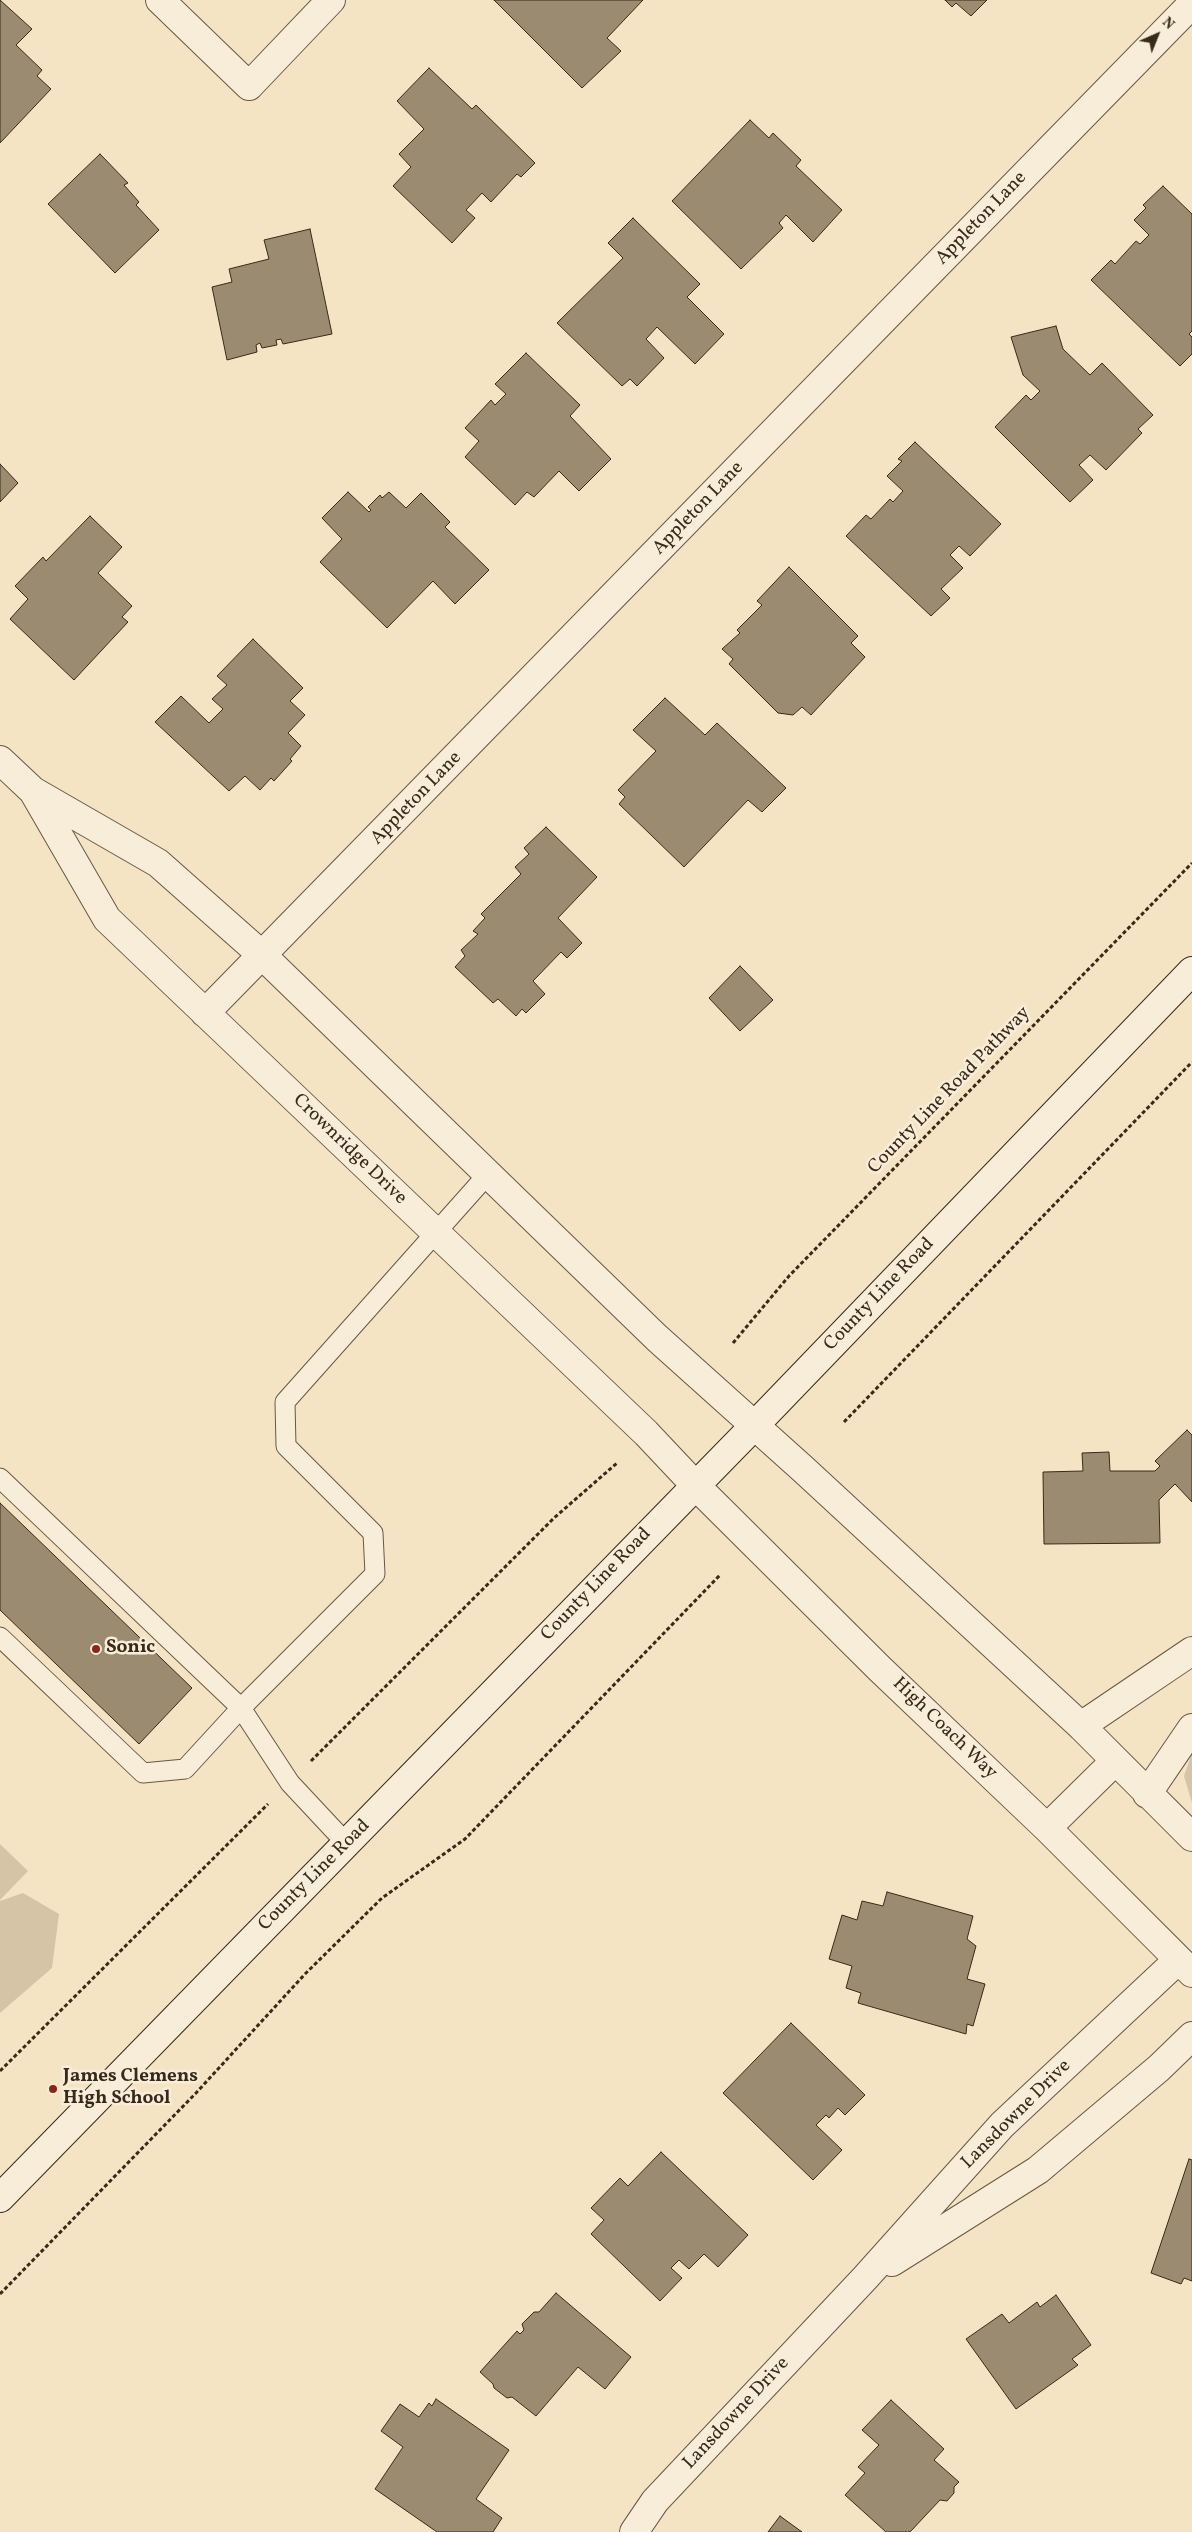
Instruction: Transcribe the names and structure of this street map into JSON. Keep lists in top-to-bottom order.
{
  "streets": {
    "street": [
      "Appleton Lane",
      "Crownridge Drive",
      "County Line Road",
      "High Coach Way",
      "Lansdowne Drive"
    ],
    "path": ["County Line Road Pathway"]
  },
  "crossings": [
    ["Appleton Lane", "Crownridge Drive"],
    ["Crownridge Drive", "County Line Road"],
    ["Crownridge Drive", "High Coach Way"],
    ["County Line Road", "High Coach Way"],
    ["High Coach Way", "Lansdowne Drive"]
  ],
  "places": ["Sonic", "James Clemens High School"],
  "north": "top right"
}
